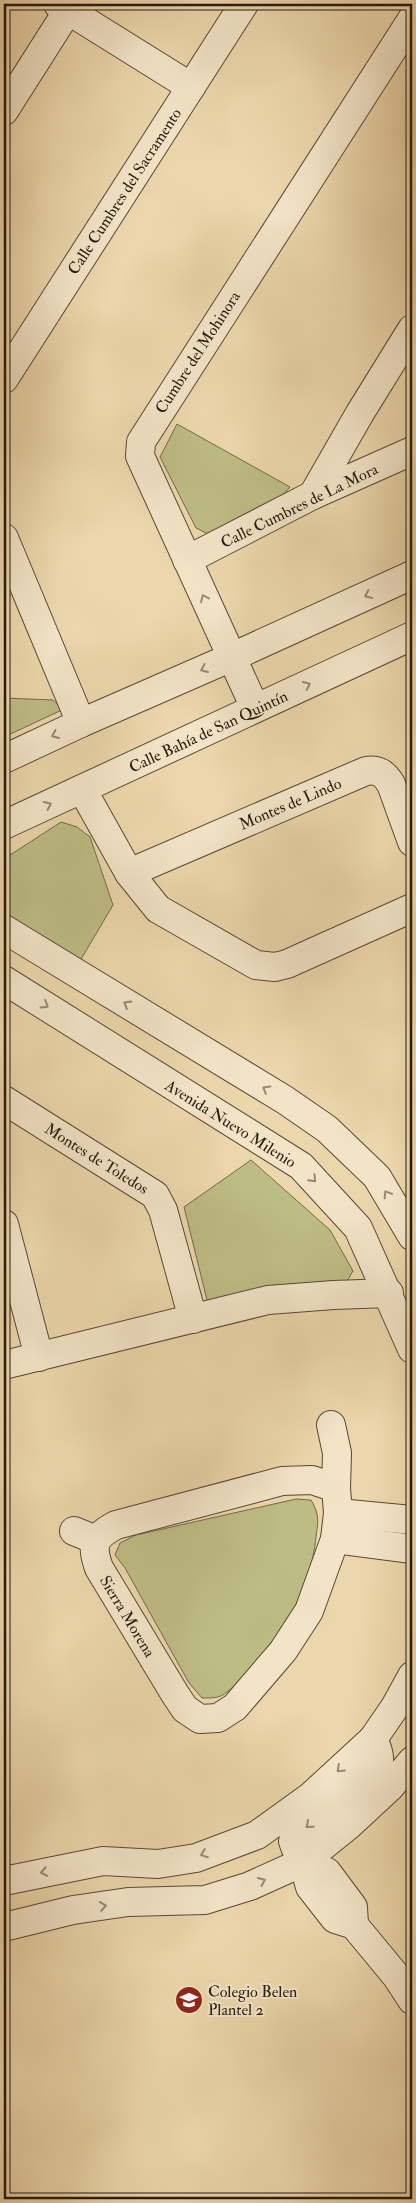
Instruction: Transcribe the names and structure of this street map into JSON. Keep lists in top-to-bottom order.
{
  "streets": {
    "street": [
      "Calle Cumbres del Sacramento",
      "Cumbre del Mohinora",
      "Calle Cumbres de La Mora",
      "Calle Bahía de San Quintín",
      "Montes de Lindo",
      "Avenida Nuevo Milenio",
      "Montes de Toledos",
      "Sierra Morena"
    ]
  },
  "crossings": [
    ["Cumbre del Mohinora", "Calle Cumbres de La Mora"],
    ["Cumbre del Mohinora", "Calle Bahía de San Quintín"]
  ],
  "places": {
    "school or university": ["Colegio Belen Plantel 2"]
  }
}
